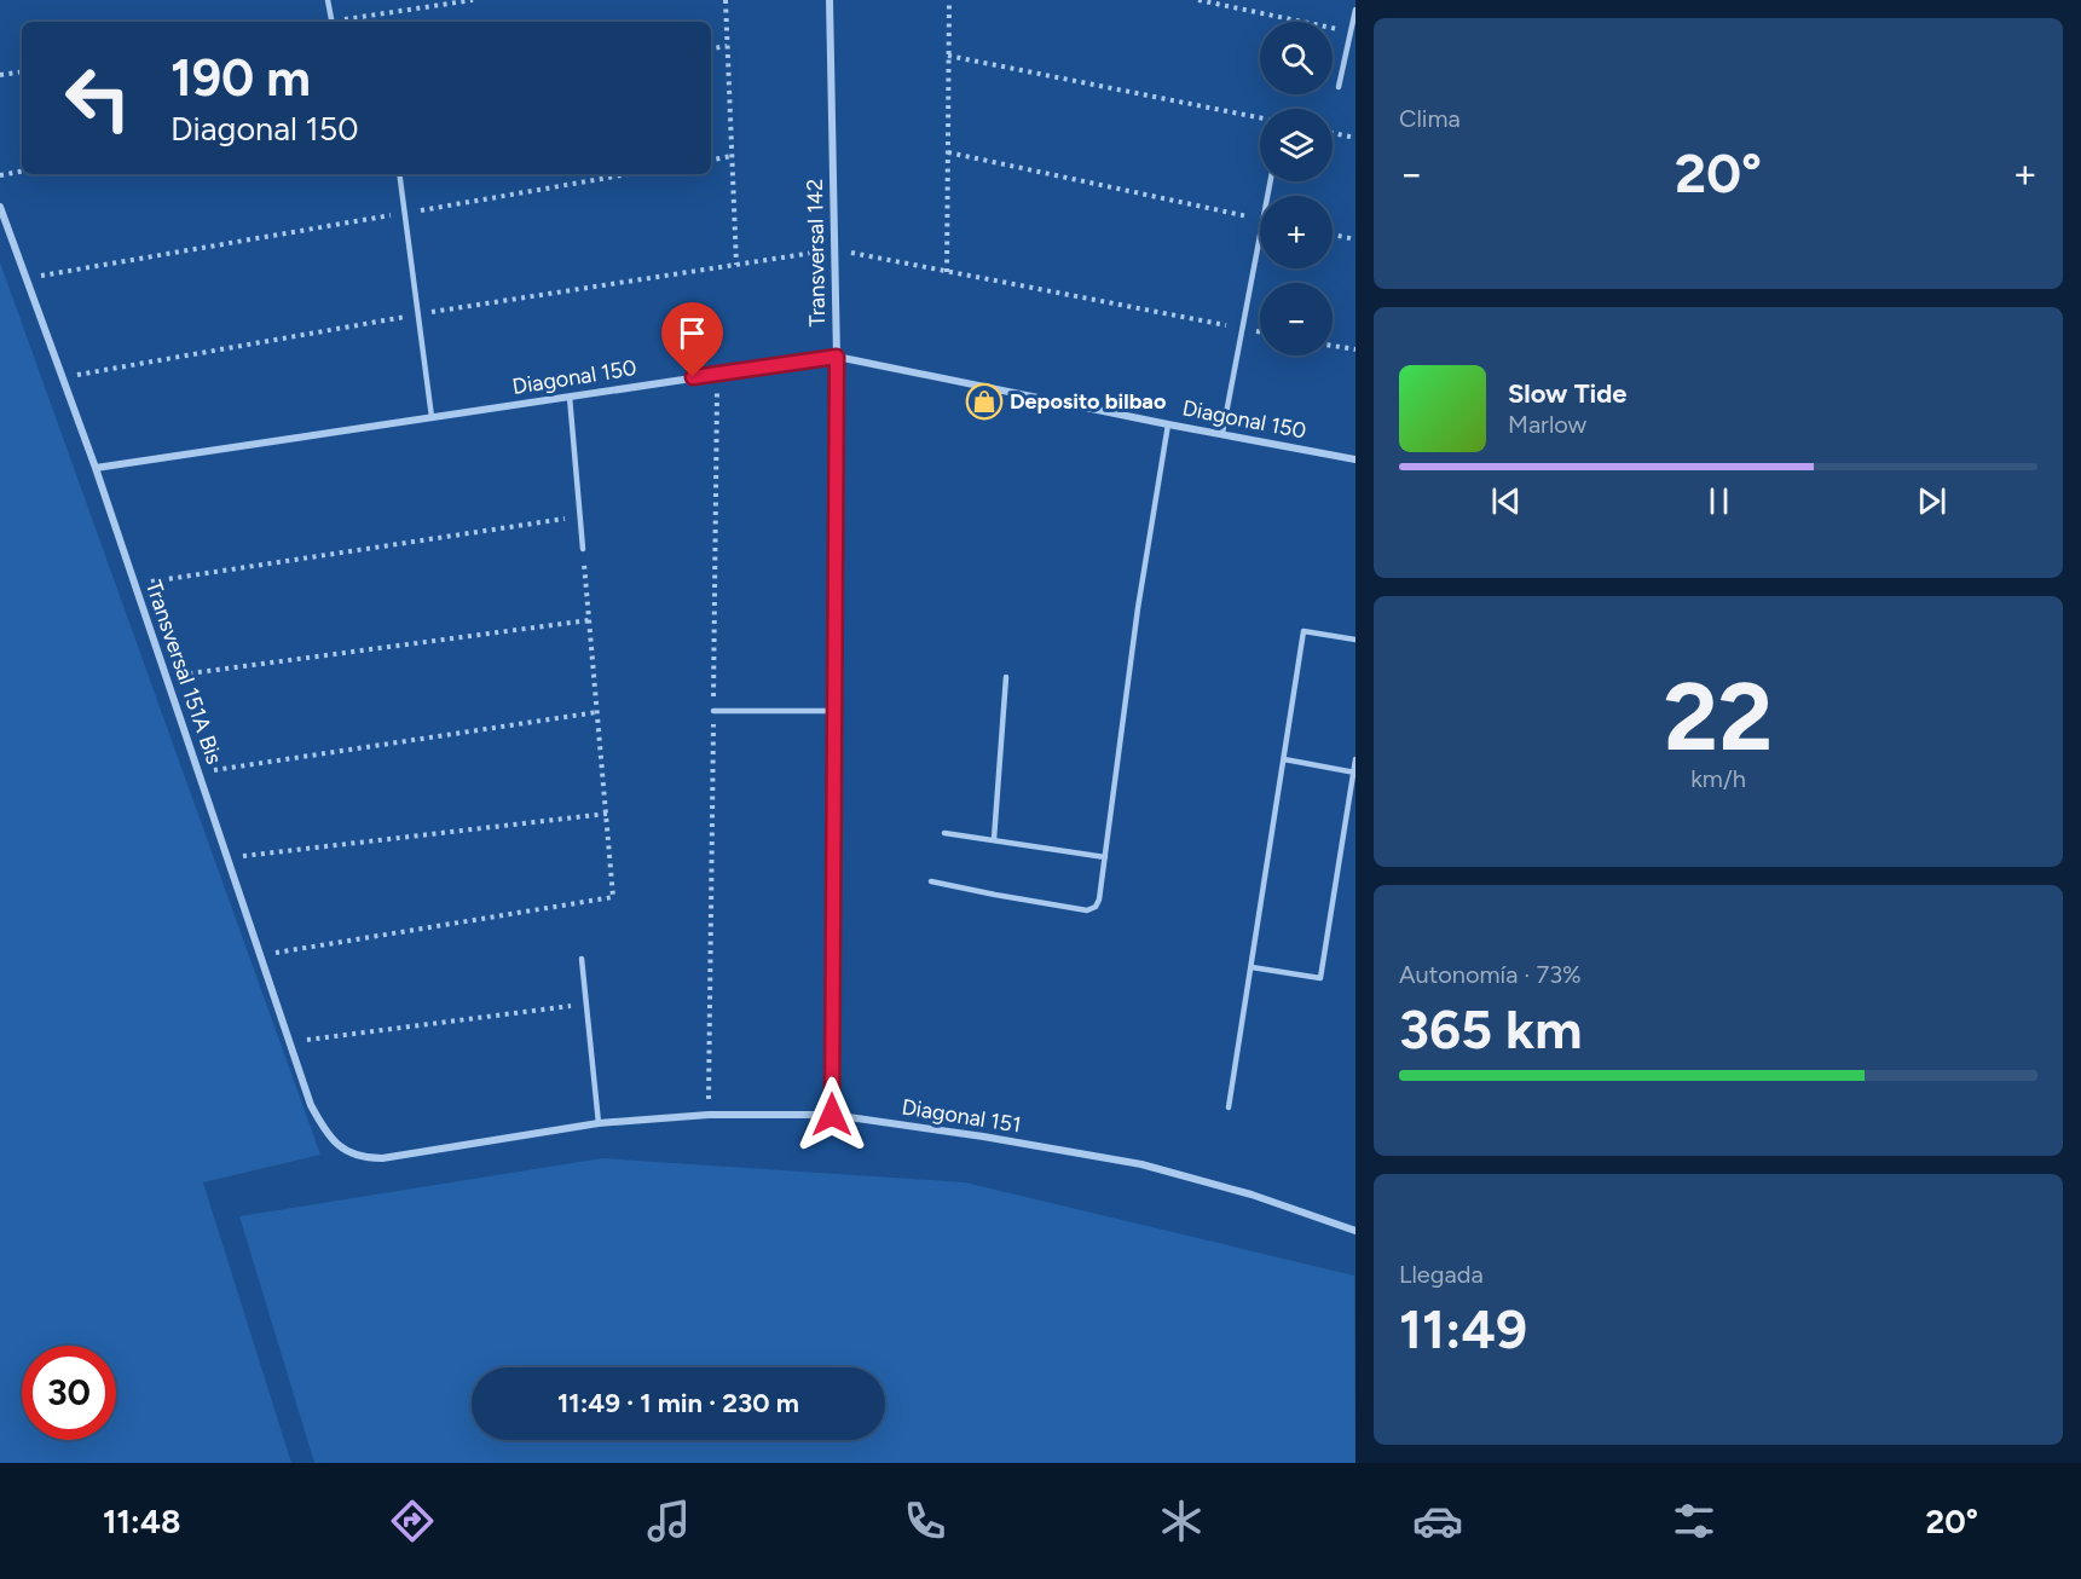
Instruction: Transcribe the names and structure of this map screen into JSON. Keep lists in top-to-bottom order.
{
  "streets": {
    "street": [
      "Transversal 142",
      "Diagonal 150",
      "Transversal 151A Bis",
      "Diagonal 151"
    ]
  },
  "crossings": [
    ["Transversal 142", "Diagonal 150"],
    ["Transversal 142", "Diagonal 151"],
    ["Diagonal 150", "Transversal 151A Bis"],
    ["Transversal 151A Bis", "Diagonal 151"]
  ],
  "places": {
    "shop": ["Deposito bilbao"]
  },
  "page": {
    "tile": [
      "Clima",
      ["22", "km/h"],
      ["Autonomía · 73%", "365 km"],
      ["Llegada", "11:49"]
    ],
    "map_buttons": ["+", "−"],
    "turn": ["190 m", "Diagonal 150"],
    "heat": ["−", "20°", "+"],
    "song": ["Slow Tide", "Marlow"],
    "limit": "30",
    "trip": "11:49 · 1 min · 230 m",
    "tabs": ["11:48", "20°"]
  }
}
